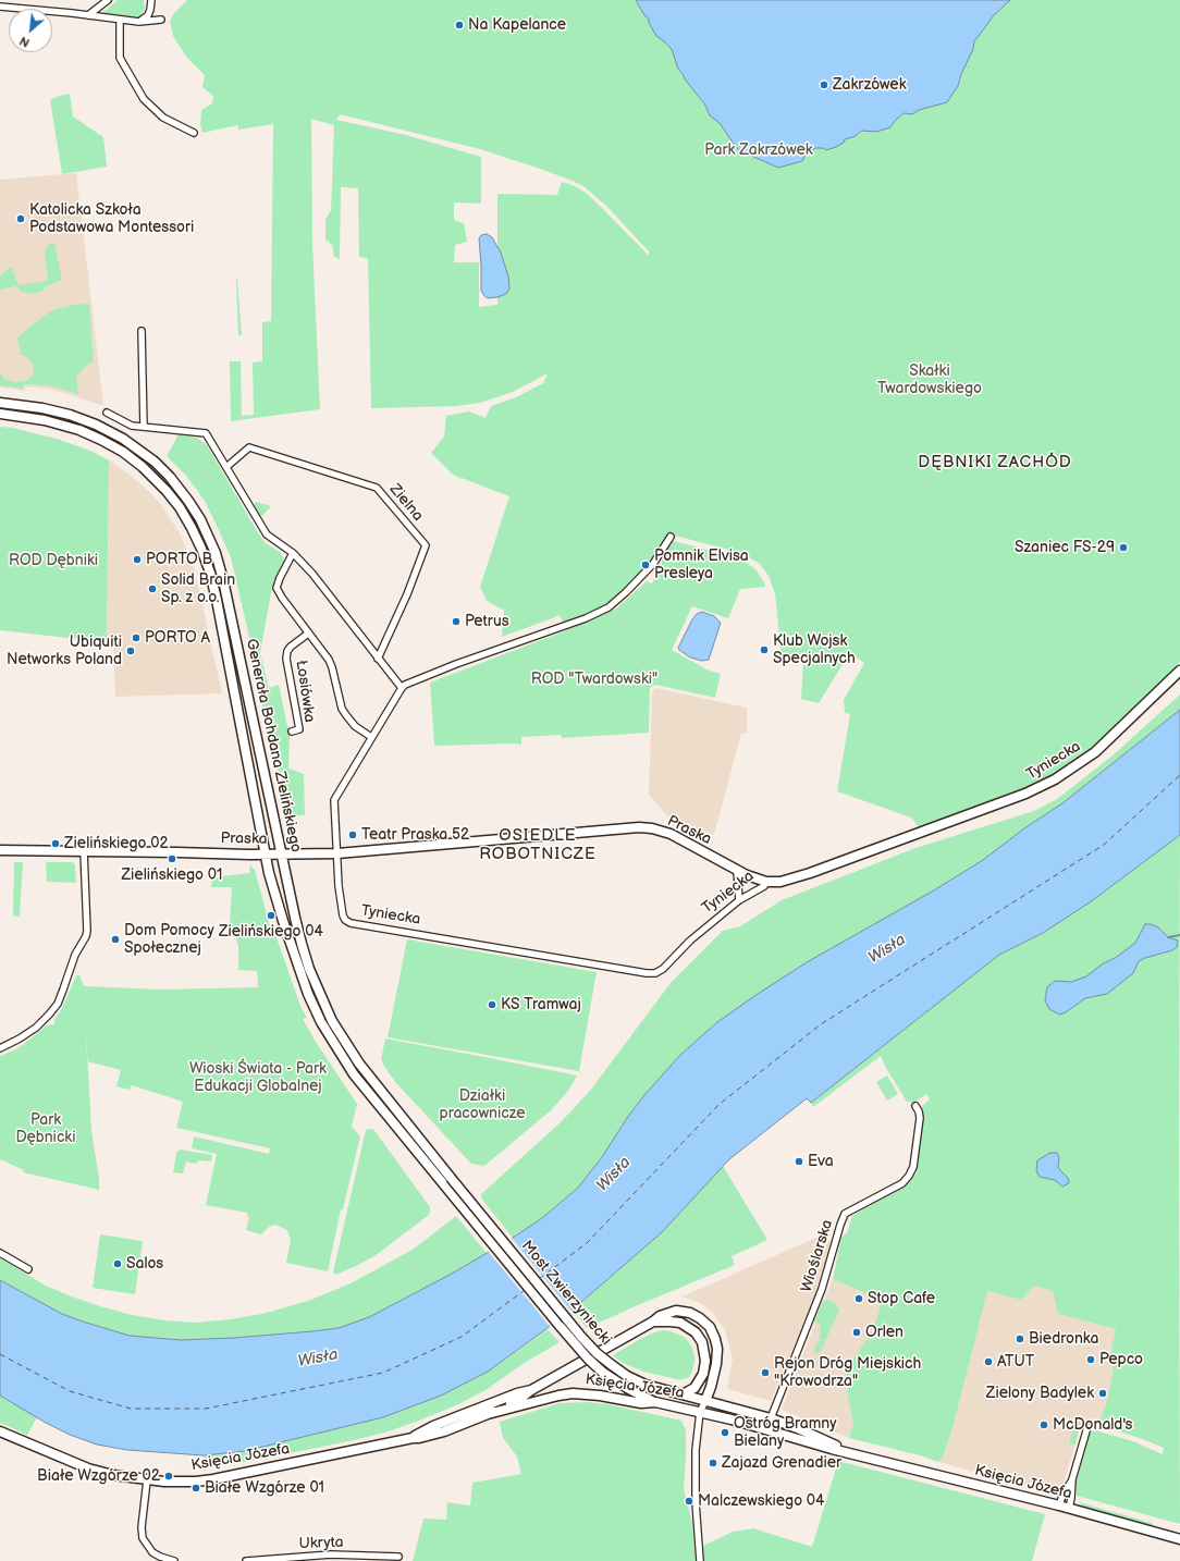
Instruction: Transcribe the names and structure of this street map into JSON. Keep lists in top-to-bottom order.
{
  "streets": {
    "main road": [
      "Generała Bohdana Zielińskiego",
      "Tyniecka",
      "Praska",
      "Most Zwierzyniecki",
      "Księcia Józefa"
    ],
    "street": [
      "Zielna",
      "Łosiówka",
      "Wioślarska",
      "Ukryta"
    ]
  },
  "crossings": [
    ["Generała Bohdana Zielińskiego", "Praska"],
    ["Generała Bohdana Zielińskiego", "Most Zwierzyniecki"],
    ["Tyniecka", "Praska"],
    ["Wioślarska", "Księcia Józefa"],
    ["Most Zwierzyniecki", "Księcia Józefa"]
  ],
  "districts": ["DĘBNIKI ZACHÓD", "OSIEDLE ROBOTNICZE"],
  "water": ["Wisła"],
  "parks": [
    "Park Zakrzówek",
    "Skałki Twardowskiego",
    "ROD Dębniki",
    "ROD \"Twardowski\"",
    "Wioski Świata - Park Edukacji Globalnej",
    "Działki pracownicze",
    "Park Dębnicki"
  ],
  "places": [
    "Na Kapelance",
    "Zakrzówek",
    "Katolicka Szkoła Podstawowa Montessori",
    "Szaniec FS-29",
    "PORTO B",
    "Pomnik Elvisa Presleya",
    "Solid Brain Sp. z o.o.",
    "Petrus",
    "PORTO A",
    "Klub Wojsk Specjalnych",
    "Ubiquiti Networks Poland",
    "Teatr Praska 52",
    "Zielińskiego 02",
    "Zielińskiego 01",
    "Zielińskiego 04",
    "Dom Pomocy Społecznej",
    "KS Tramwaj",
    "Eva",
    "Salos",
    "Stop Cafe",
    "Orlen",
    "Biedronka",
    "Pepco",
    "ATUT",
    "Rejon Dróg Miejskich \"Krowodrza\"",
    "Zielony Badylek",
    "McDonald's",
    "Ostróg Bramny Bielany",
    "Zajazd Grenadier",
    "Białe Wzgórze 02",
    "Białe Wzgórze 01",
    "Malczewskiego 04"
  ],
  "north": "bottom left"
}
